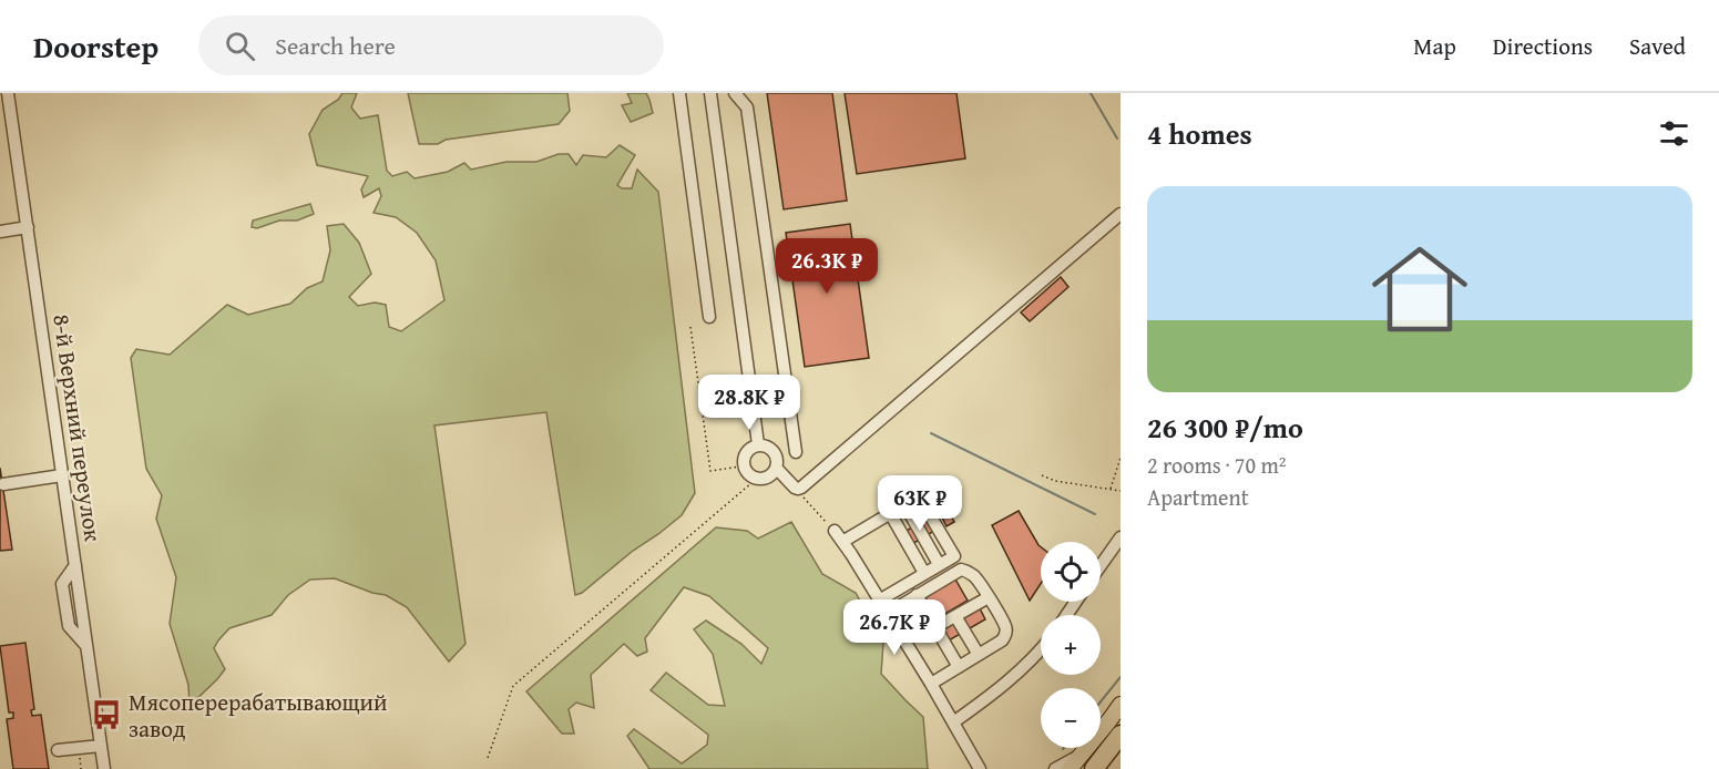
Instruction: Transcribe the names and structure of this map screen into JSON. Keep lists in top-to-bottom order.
{
  "streets": {
    "street": ["8-й Верхний переулок"]
  },
  "places": {
    "bus stop": ["Мясоперерабатывающий завод"]
  },
  "page": {
    "header": "Doorstep",
    "search": "Search here",
    "nav": ["Map", "Directions", "Saved"],
    "heading": "4 homes",
    "list": [
      {
        "name": "26 300 ₽/mo",
        "note": "2 rooms · 70 m² · Apartment"
      }
    ],
    "price": [
      "26.3K ₽",
      "28.8K ₽",
      "63K ₽",
      "26.7K ₽"
    ],
    "map_buttons": ["+", "−"]
  }
}
